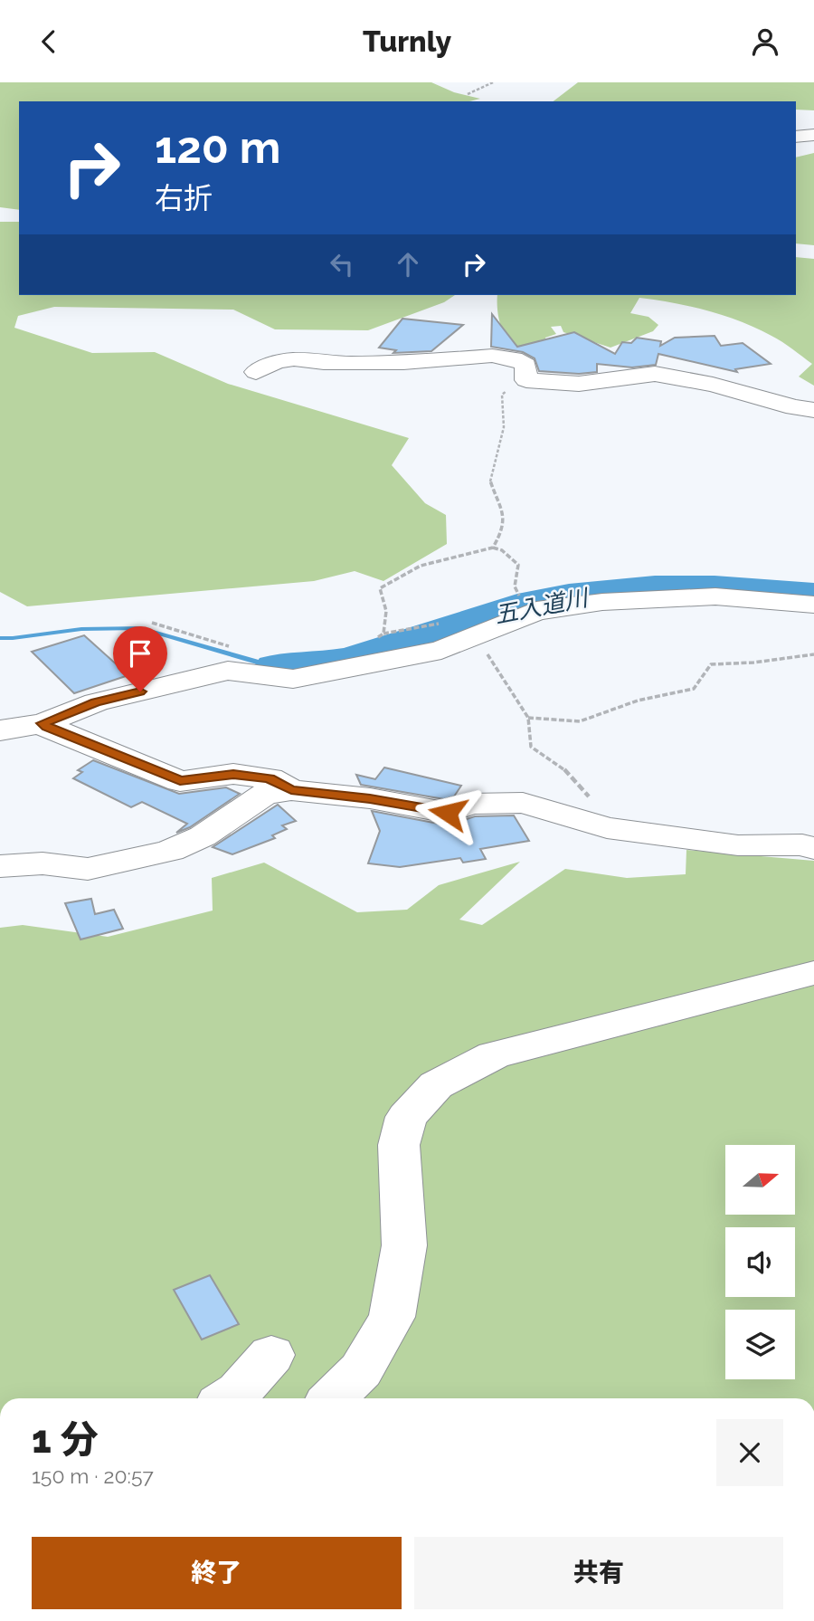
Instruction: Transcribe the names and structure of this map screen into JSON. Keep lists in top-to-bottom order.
{
  "water": ["五入道川"],
  "north": "right",
  "page": {
    "header": "Turnly",
    "turn": ["120 m", "右折"],
    "heading": ["1 分", "150 m · 20:57"],
    "buttons": ["終了", "共有"]
  }
}
